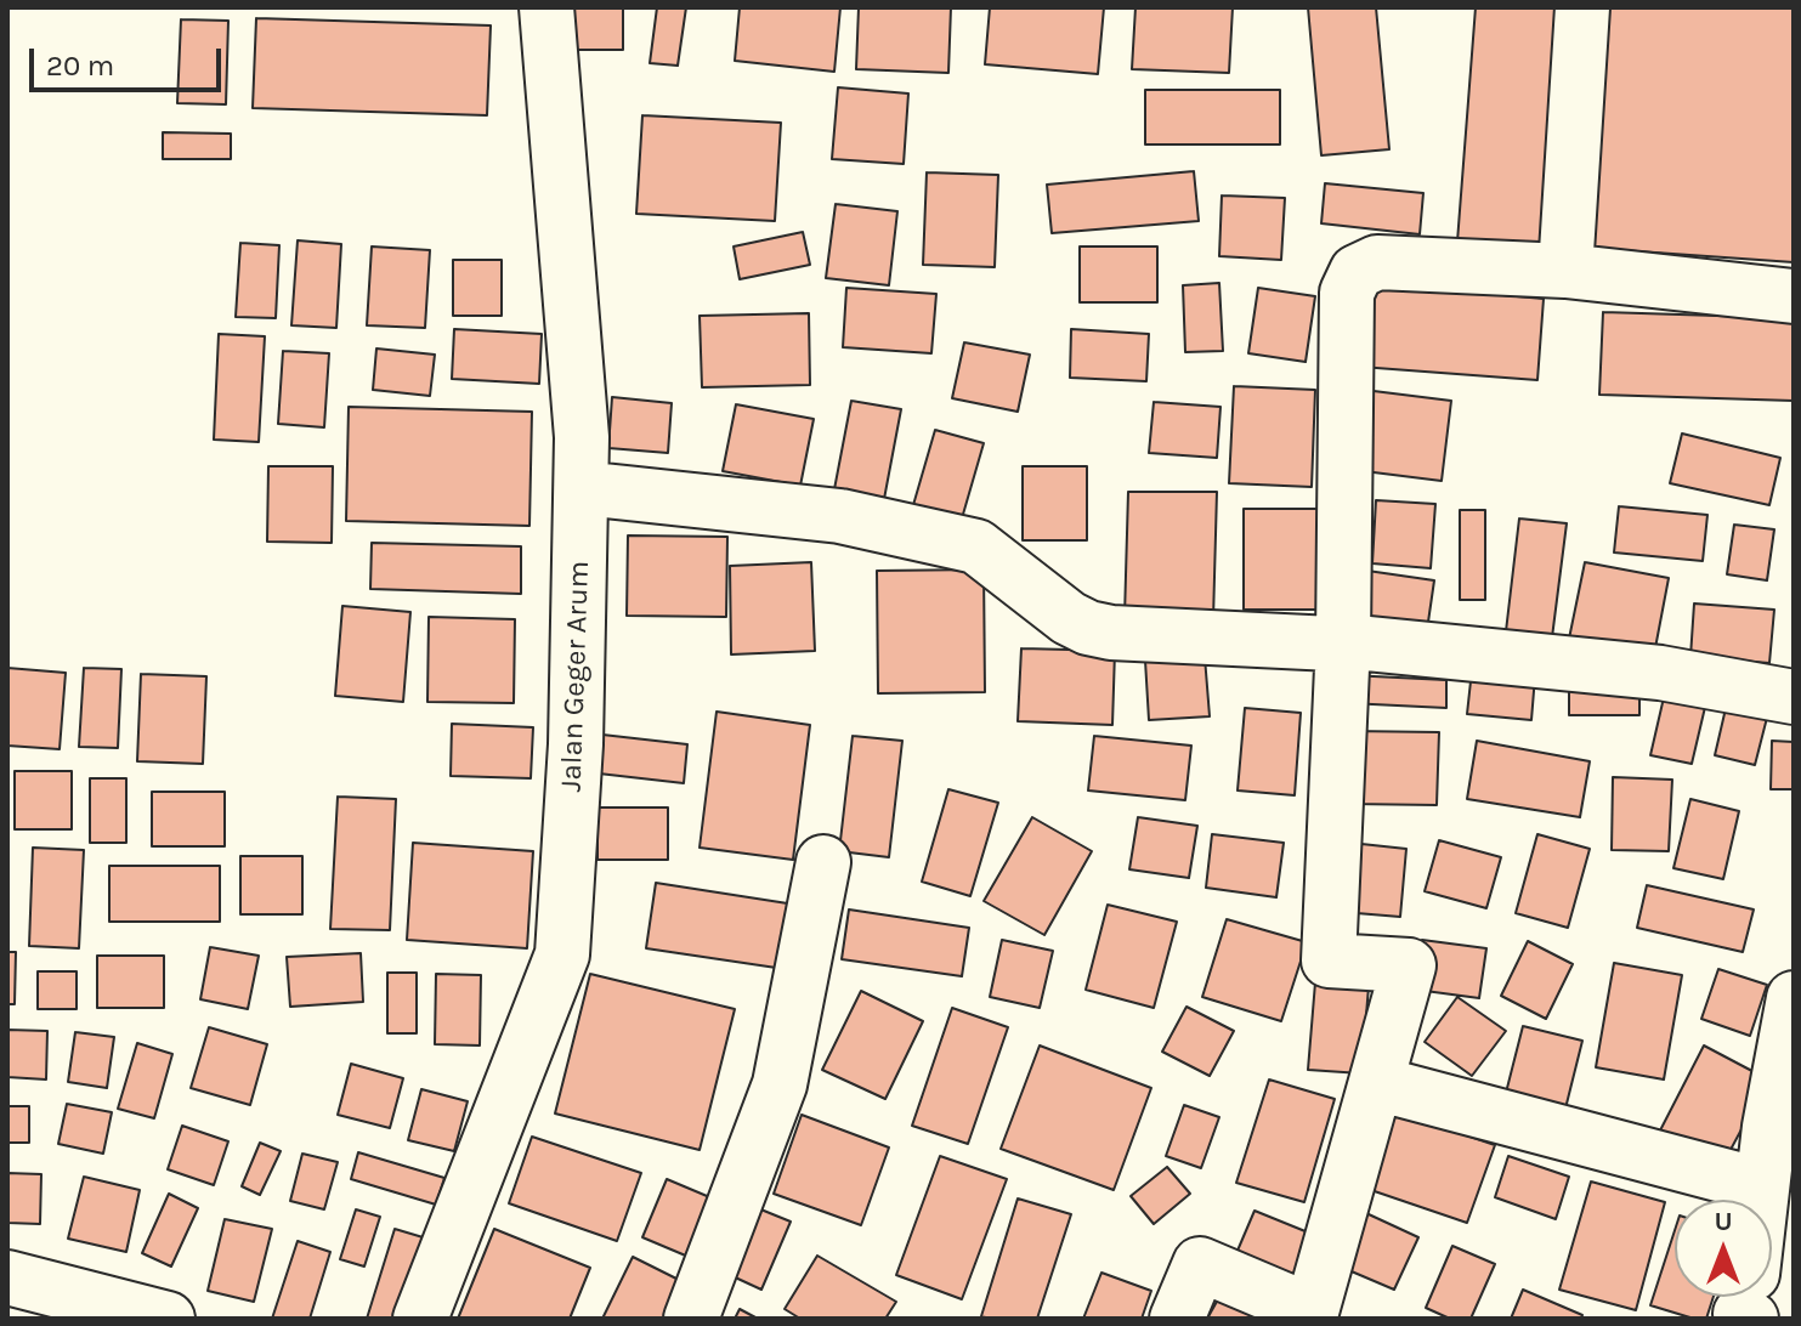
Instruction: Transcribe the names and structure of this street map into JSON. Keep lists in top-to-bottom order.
{
  "streets": {
    "street": ["Jalan Geger Arum"]
  },
  "scale_bar": "20 m",
  "north": "top"
}
